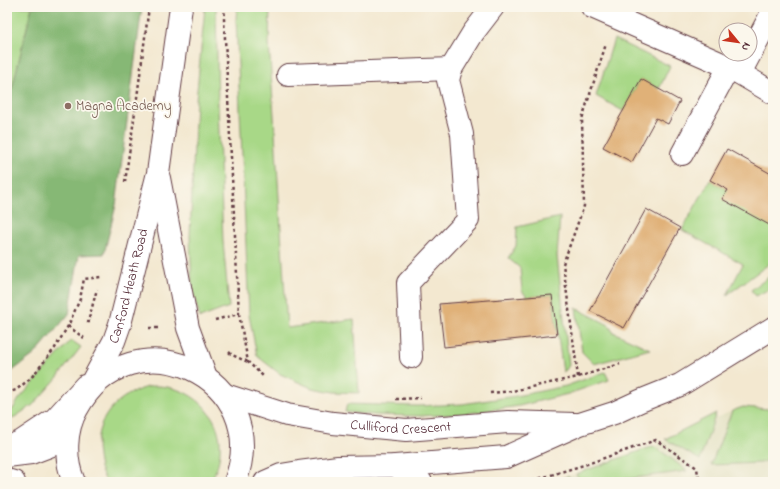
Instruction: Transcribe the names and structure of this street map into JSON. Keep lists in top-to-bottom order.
{
  "streets": {
    "street": ["Canford Heath Road", "Culliford Crescent"]
  },
  "places": ["Magna Academy"],
  "north": "bottom right"
}
